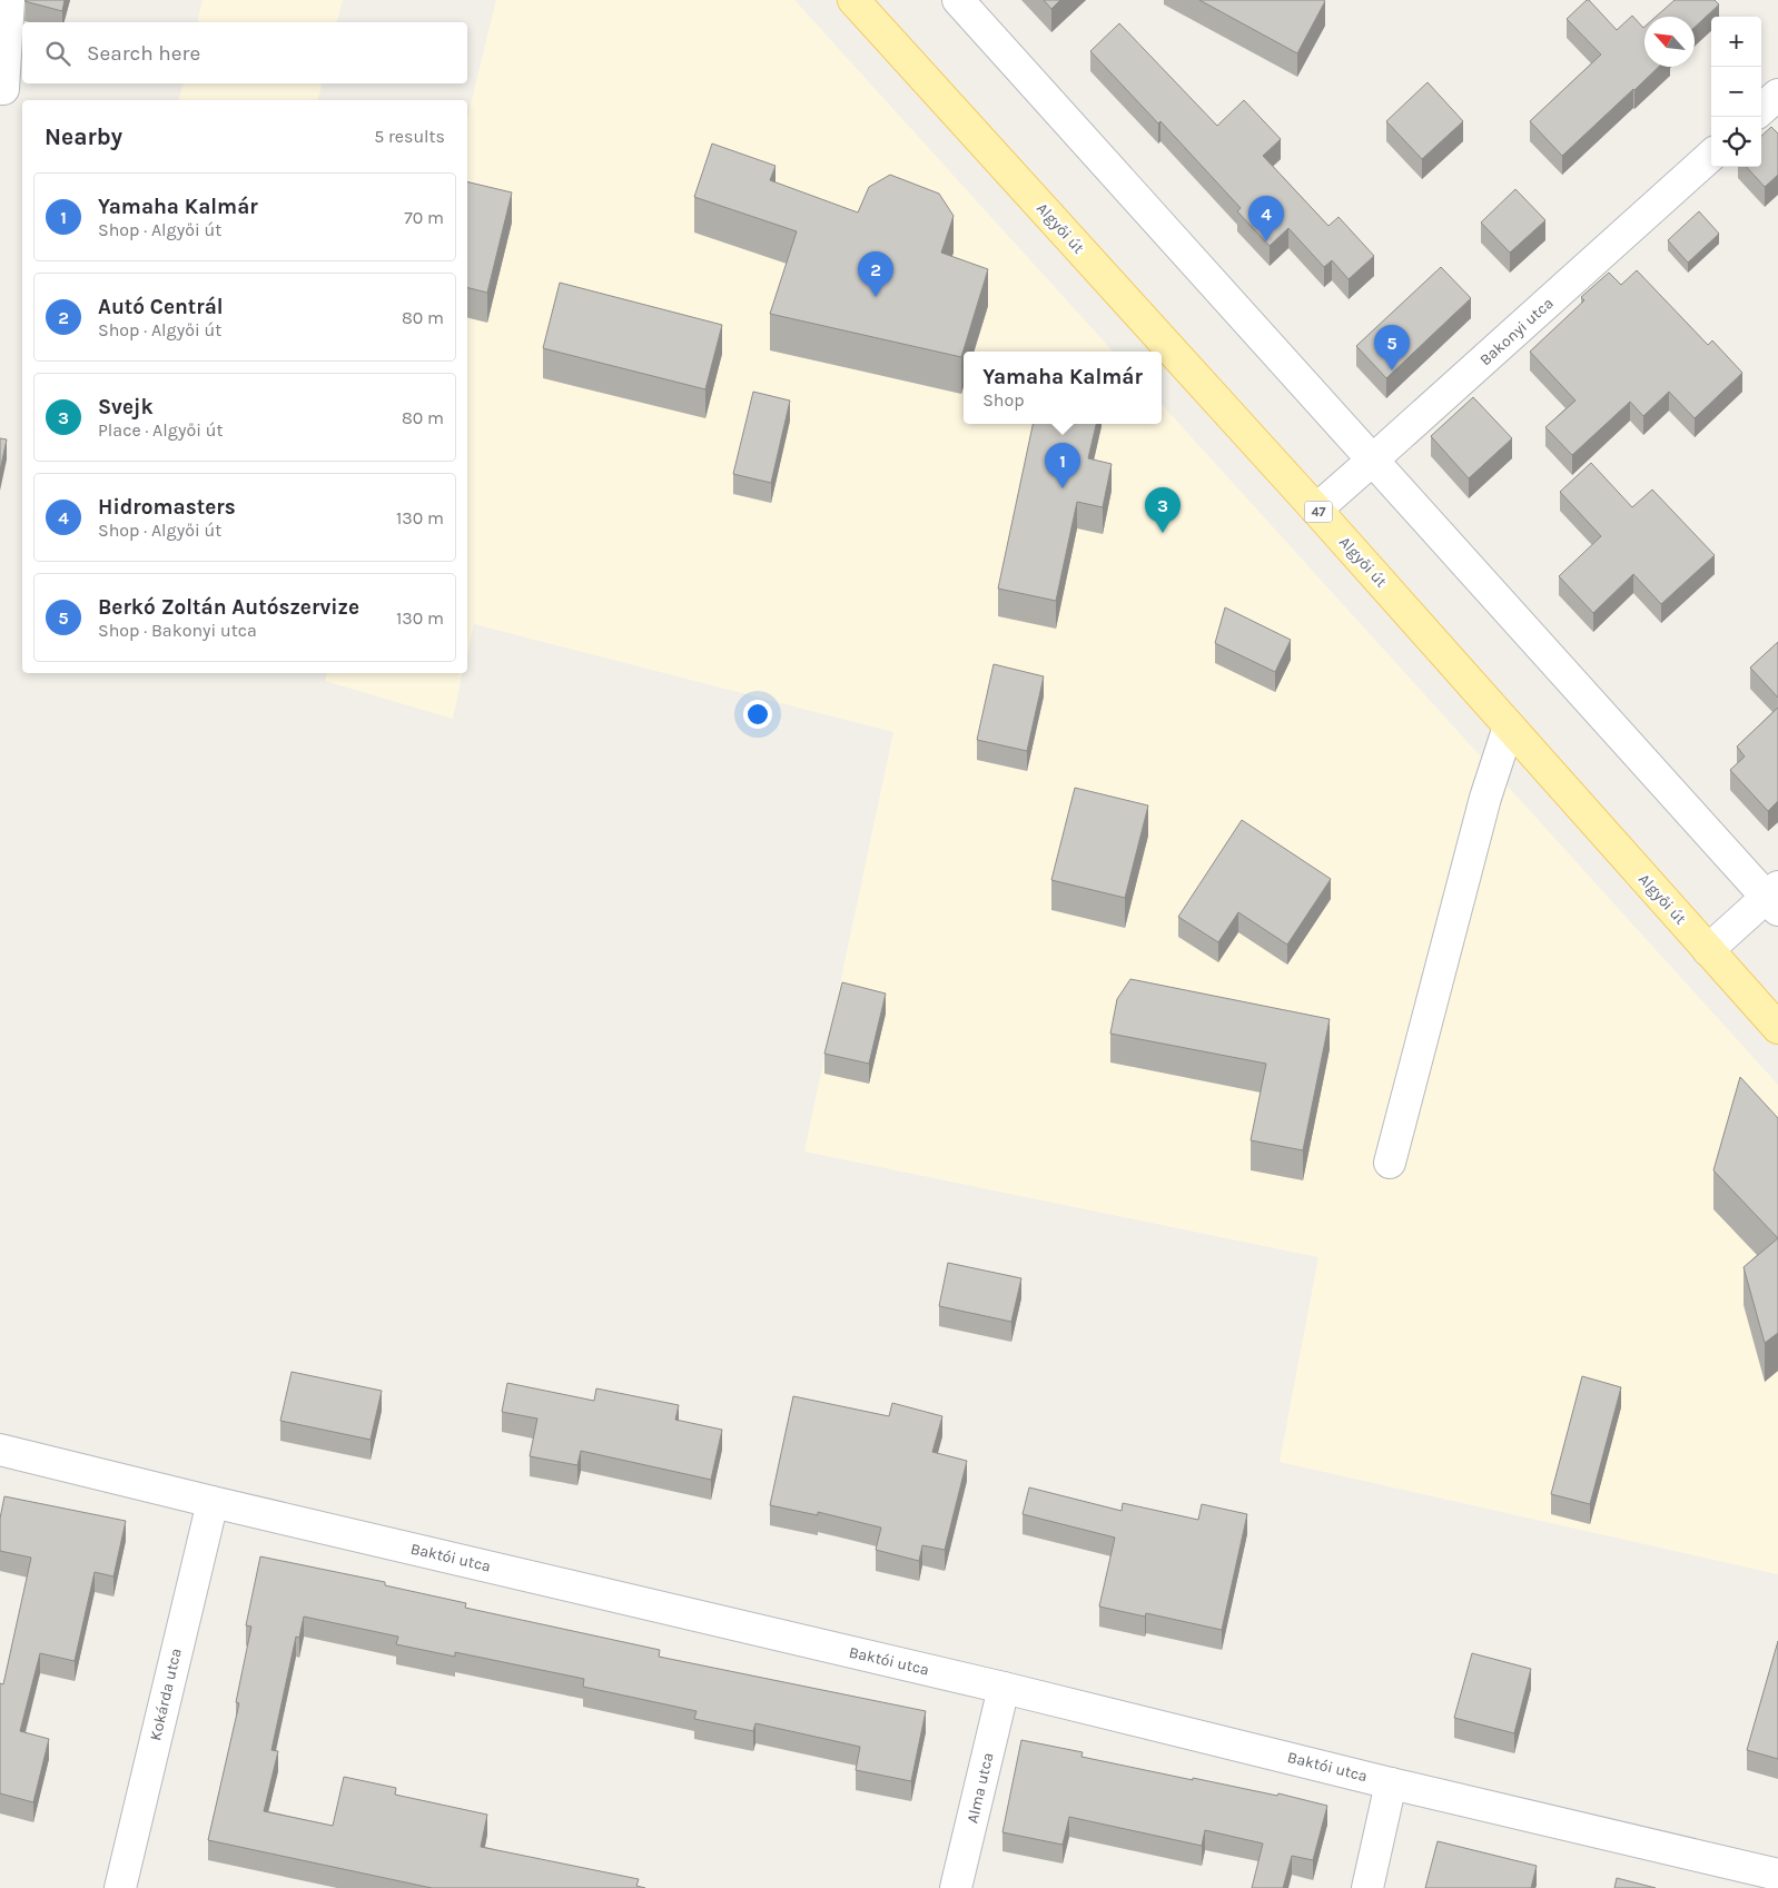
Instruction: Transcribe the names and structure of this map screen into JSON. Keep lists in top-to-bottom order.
{
  "streets": {
    "main road": ["Algyői út", "47"],
    "street": [
      "Bakonyi utca",
      "Baktói utca",
      "Kokárda utca",
      "Alma utca"
    ]
  },
  "crossings": [
    ["Algyői út", "Bakonyi utca"],
    ["Baktói utca", "Kokárda utca"],
    ["Baktói utca", "Alma utca"]
  ],
  "north": "top left",
  "page": {
    "map_buttons": ["+", "−"],
    "search": "Search here",
    "heading": ["Nearby", "5 results"],
    "list": [
      {
        "mark": "1",
        "name": "Yamaha Kalmár",
        "note": "Shop · Algyői út",
        "value": "70 m"
      },
      {
        "mark": "2",
        "name": "Autó Centrál",
        "note": "Shop · Algyői út",
        "value": "80 m"
      },
      {
        "mark": "3",
        "name": "Svejk",
        "note": "Place · Algyői út",
        "value": "80 m"
      },
      {
        "mark": "4",
        "name": "Hidromasters",
        "note": "Shop · Algyői út",
        "value": "130 m"
      },
      {
        "mark": "5",
        "name": "Berkó Zoltán Autószervize",
        "note": "Shop · Bakonyi utca",
        "value": "130 m"
      }
    ],
    "pins": [
      "4",
      "2",
      "5",
      "1",
      "3"
    ],
    "popup": ["Yamaha Kalmár", "Shop"]
  }
}
